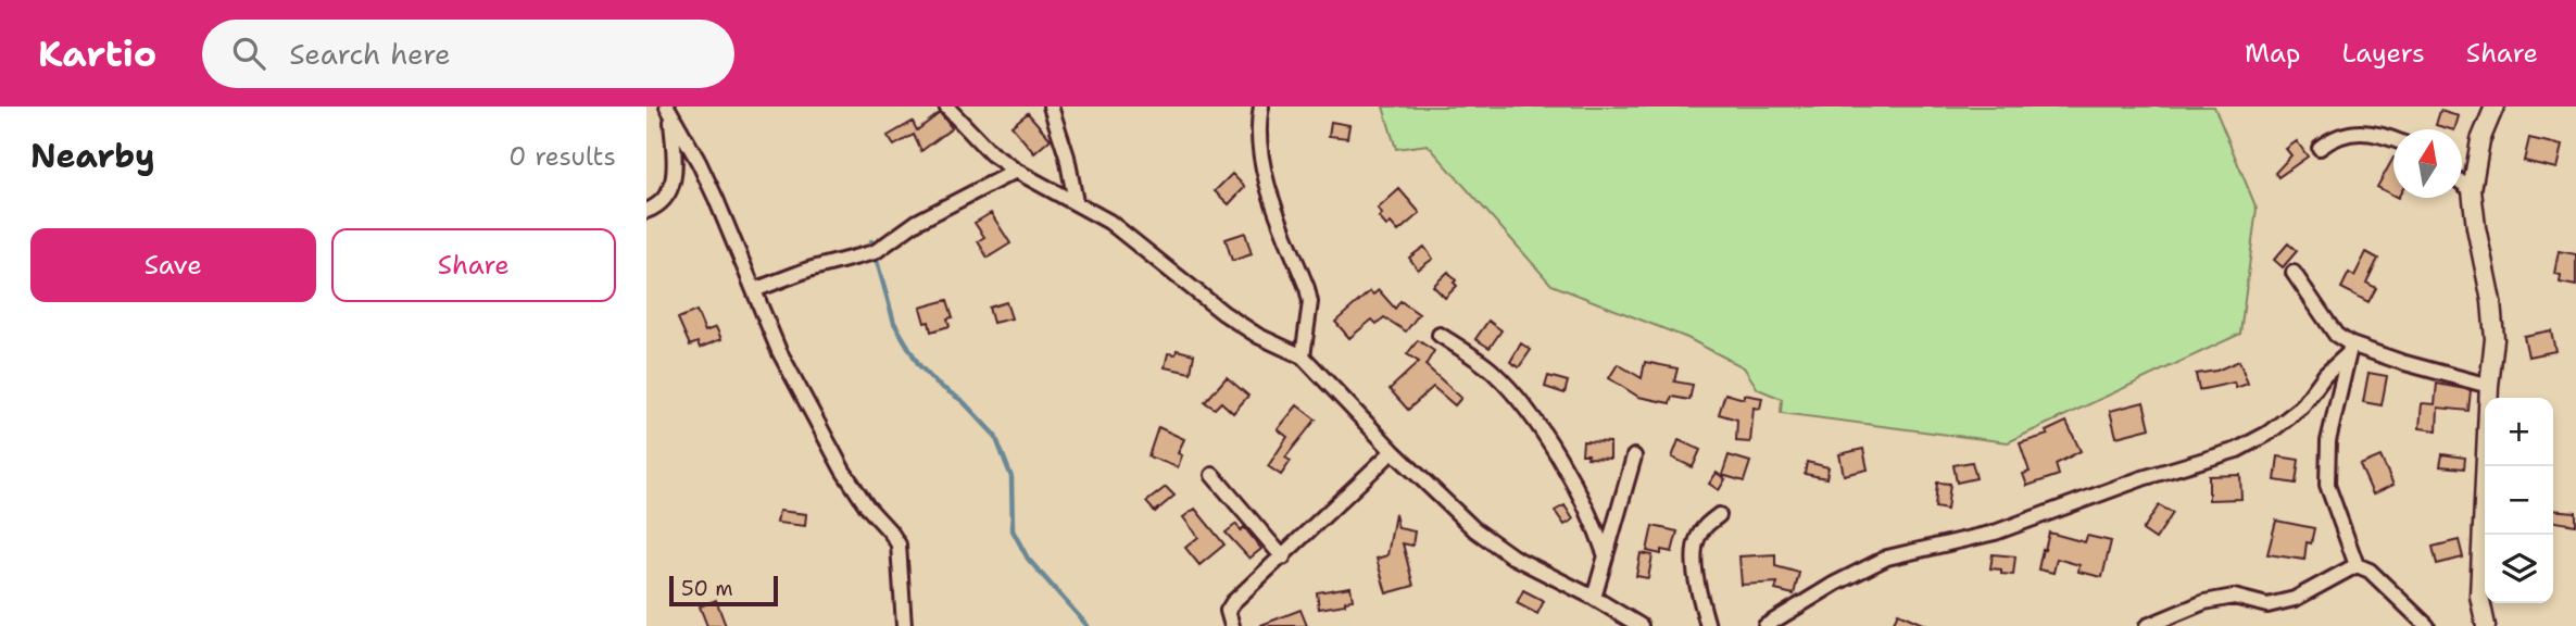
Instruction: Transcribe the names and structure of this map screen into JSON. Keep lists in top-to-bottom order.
{
  "scale_bar": "50 m",
  "north": "top",
  "page": {
    "header": "Kartio",
    "search": "Search here",
    "nav": ["Map", "Layers", "Share"],
    "heading": ["Nearby", "0 results"],
    "buttons": ["Save", "Share"],
    "map_buttons": ["+", "−"],
    "scale": "50 m"
  }
}
